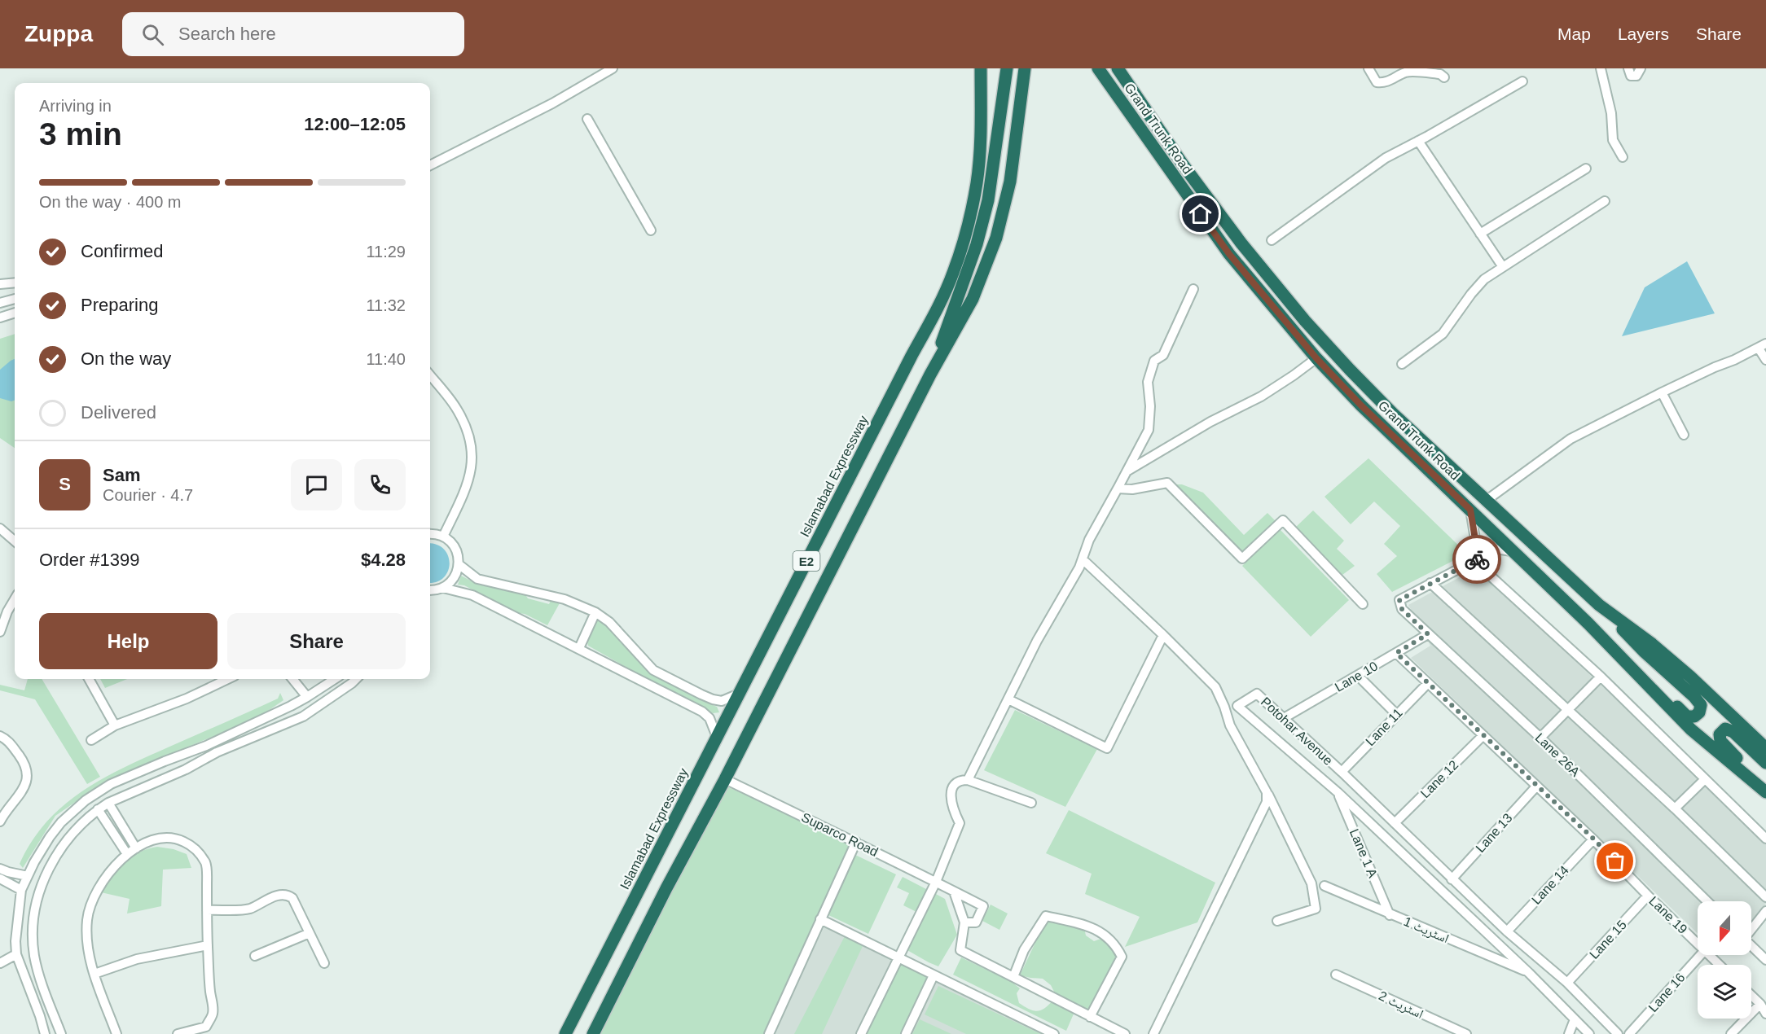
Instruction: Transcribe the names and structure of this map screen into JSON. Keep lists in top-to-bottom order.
{
  "streets": {
    "highway": ["Grand Trunk Road", "Islamabad Expressway", "E2"],
    "street": [
      "Lane 10",
      "Lane 11",
      "Potohar Avenue",
      "Lane 26A",
      "Lane 12",
      "Lane 13",
      "Suparco Road",
      "Lane 1 A",
      "Lane 14",
      "Lane 19",
      "اسٹریٹ 1",
      "Lane 15",
      "Lane 16",
      "اسٹریٹ 2"
    ]
  },
  "crossings": [
    ["E2", "Suparco Road"],
    ["Lane 10", "Potohar Avenue"],
    ["Lane 10", "Lane 26A"],
    ["Lane 10", "Lane 19"],
    ["Lane 11", "Potohar Avenue"],
    ["Lane 11", "Lane 19"],
    ["Potohar Avenue", "Lane 12"],
    ["Potohar Avenue", "Lane 13"],
    ["Potohar Avenue", "Lane 1 A"],
    ["Potohar Avenue", "Lane 14"],
    ["Potohar Avenue", "اسٹریٹ 1"],
    ["Potohar Avenue", "Lane 15"],
    ["Lane 12", "Lane 19"],
    ["Lane 13", "Lane 19"],
    ["Lane 1 A", "اسٹریٹ 1"],
    ["Lane 14", "Lane 19"],
    ["Lane 19", "Lane 15"]
  ],
  "north": "bottom",
  "page": {
    "header": "Zuppa",
    "search": "Search here",
    "nav": ["Map", "Layers", "Share"],
    "heading": ["3 min", "Arriving in", "12:00–12:05"],
    "panel": [
      "Sam",
      "Courier · 4.7",
      "Order #1399",
      "$4.28"
    ],
    "bar": "On the way · 400 m",
    "list": [
      ["Confirmed", "11:29"],
      ["Preparing", "11:32"],
      ["On the way", "11:40"],
      "Delivered"
    ],
    "round": "S",
    "buttons": ["Help", "Share"]
  }
}
